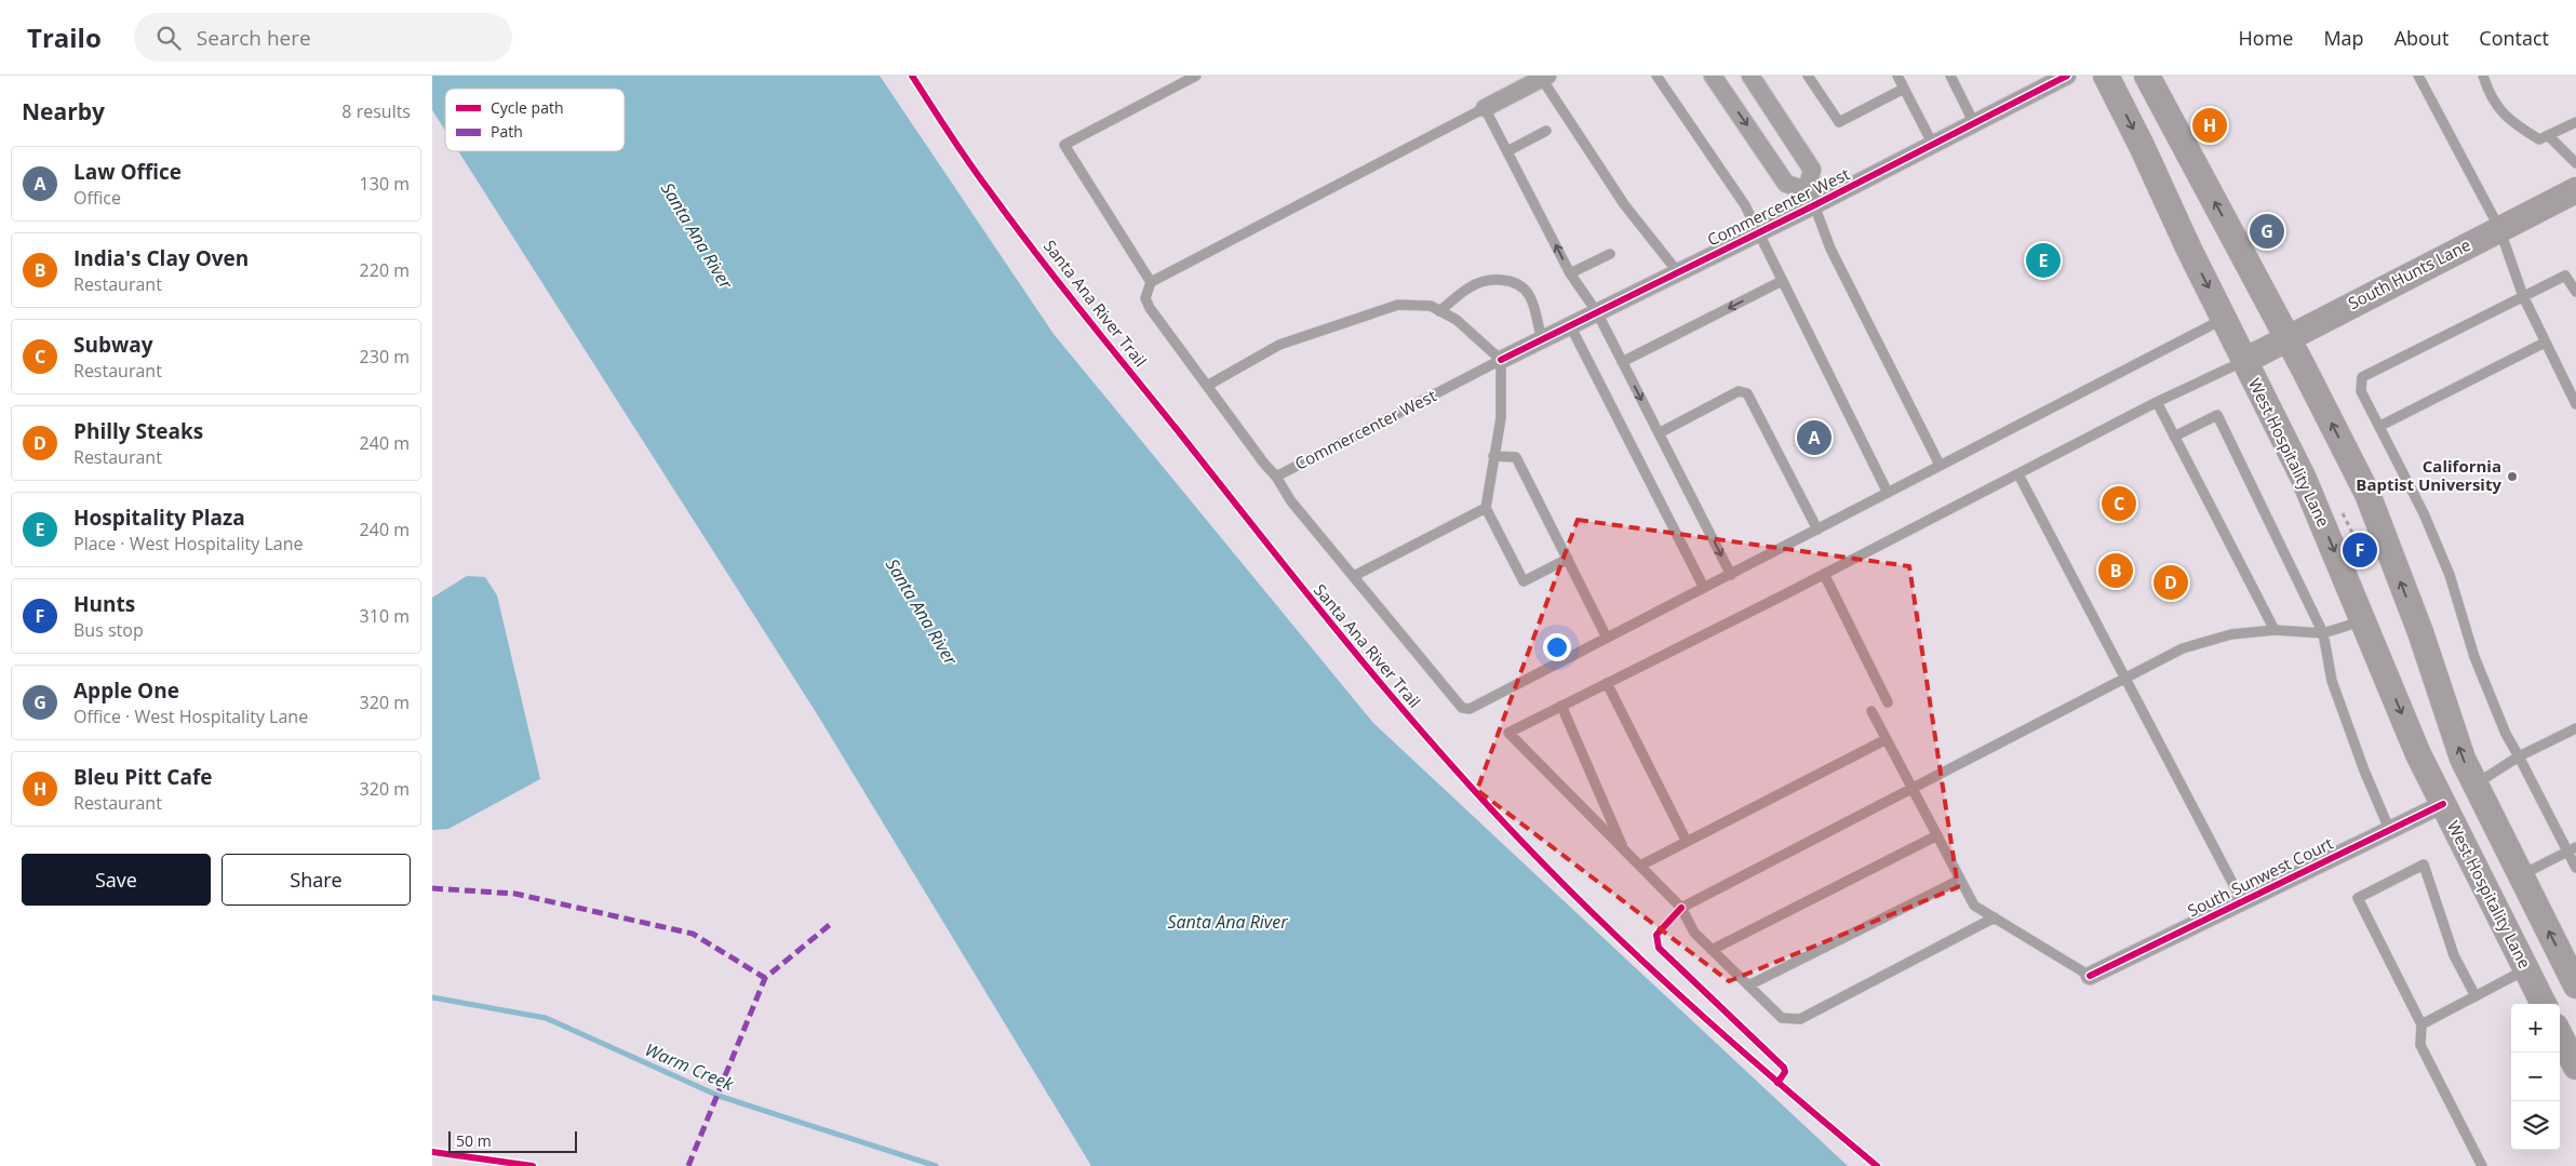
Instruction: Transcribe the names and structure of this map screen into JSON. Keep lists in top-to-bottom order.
{
  "streets": {
    "main road": ["South Hunts Lane", "West Hospitality Lane"],
    "street": ["Commercenter West", "South Sunwest Court"],
    "cycle path": ["Santa Ana River Trail"]
  },
  "crossings": [
    ["South Hunts Lane", "West Hospitality Lane"],
    ["West Hospitality Lane", "South Sunwest Court"]
  ],
  "water": ["Santa Ana River", "Warm Creek"],
  "places": ["California Baptist University"],
  "legend": ["Cycle path", "Path"],
  "scale_bar": "50 m",
  "page": {
    "header": "Trailo",
    "search": "Search here",
    "nav": [
      "Home",
      "Map",
      "About",
      "Contact"
    ],
    "heading": ["Nearby", "8 results"],
    "pins": [
      "H",
      "G",
      "E",
      "A",
      "C",
      "F",
      "B",
      "D"
    ],
    "list": [
      {
        "mark": "A",
        "name": "Law Office",
        "note": "Office",
        "value": "130 m"
      },
      {
        "mark": "B",
        "name": "India's Clay Oven",
        "note": "Restaurant",
        "value": "220 m"
      },
      {
        "mark": "C",
        "name": "Subway",
        "note": "Restaurant",
        "value": "230 m"
      },
      {
        "mark": "D",
        "name": "Philly Steaks",
        "note": "Restaurant",
        "value": "240 m"
      },
      {
        "mark": "E",
        "name": "Hospitality Plaza",
        "note": "Place · West Hospitality Lane",
        "value": "240 m"
      },
      {
        "mark": "F",
        "name": "Hunts",
        "note": "Bus stop",
        "value": "310 m"
      },
      {
        "mark": "G",
        "name": "Apple One",
        "note": "Office · West Hospitality Lane",
        "value": "320 m"
      },
      {
        "mark": "H",
        "name": "Bleu Pitt Cafe",
        "note": "Restaurant",
        "value": "320 m"
      }
    ],
    "buttons": ["Save", "Share"],
    "map_buttons": ["+", "−"],
    "scale": "50 m"
  }
}
